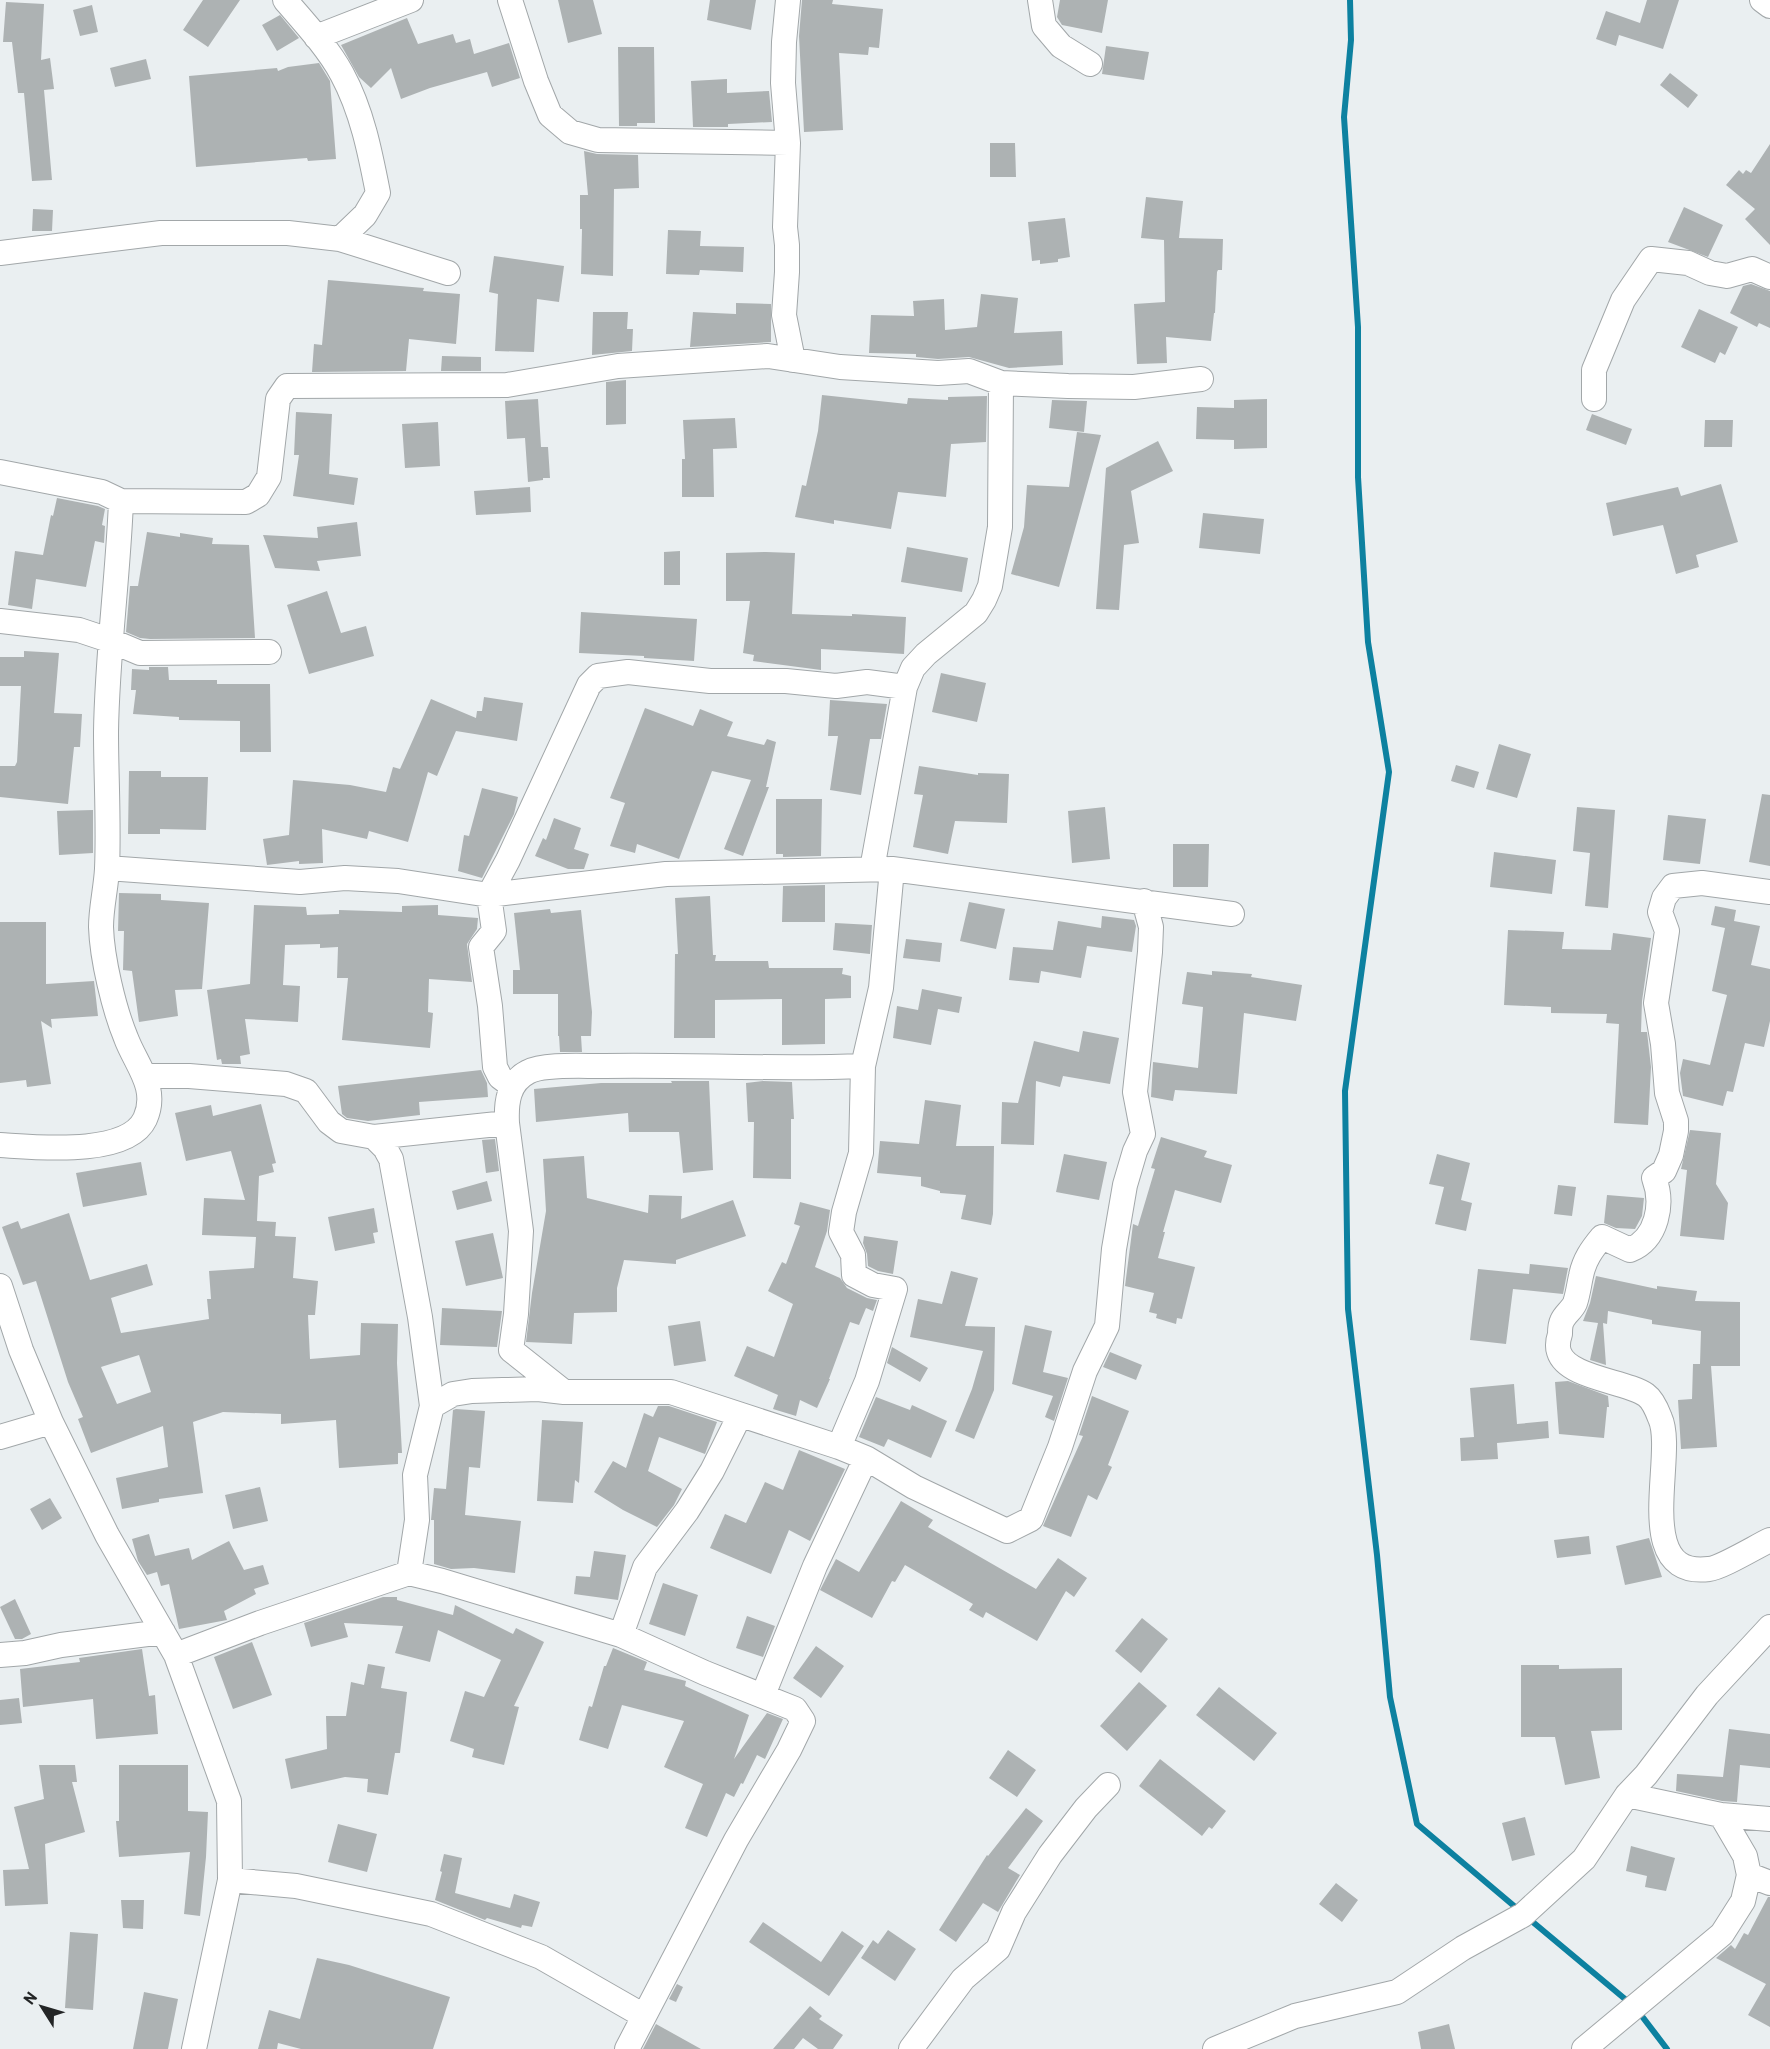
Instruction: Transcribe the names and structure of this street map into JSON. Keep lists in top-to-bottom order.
{
  "north": "top left"
}
